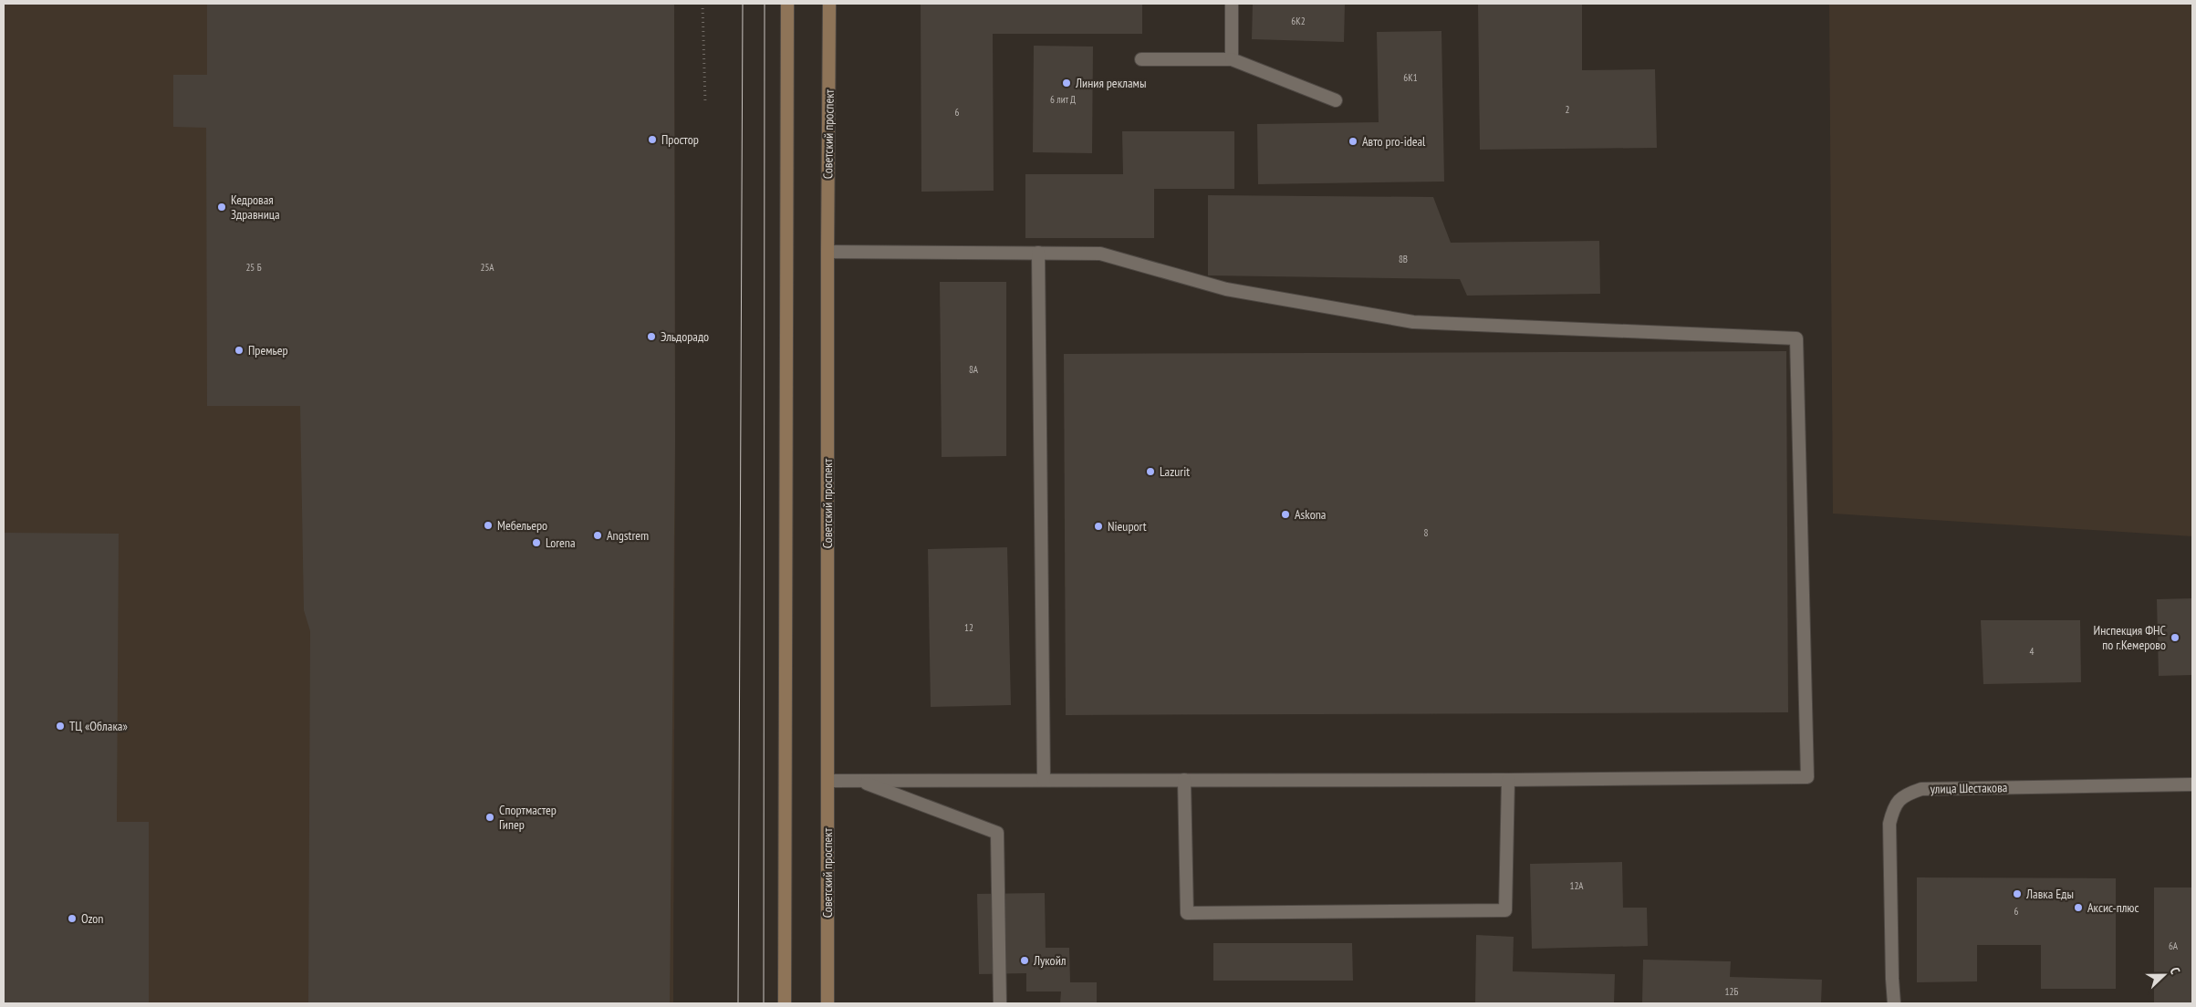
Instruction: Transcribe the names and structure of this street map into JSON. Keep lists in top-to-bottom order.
{
  "streets": {
    "main road": ["Советский проспект"],
    "street": ["улица Шестакова"]
  },
  "places": [
    "Линия рекламы",
    "Простор",
    "Авто pro-ideal",
    "Кедровая Здравница",
    "Эльдорадо",
    "Премьер",
    "Lazurit",
    "Askona",
    "Мебельеро",
    "Nieuport",
    "Angstrem",
    "Lorena",
    "Инспекция ФНС по г.Кемерово",
    "ТЦ «Облака»",
    "Спортмастер Гипер",
    "Лавка Еды",
    "Аксис-плюс",
    "Ozon",
    "Лукойл"
  ],
  "house_numbers": [
    "6К2",
    "6К1",
    "6 лит Д",
    "2",
    "6",
    "8В",
    "25 Б",
    "25А",
    "8А",
    "8",
    "12",
    "4",
    "12А",
    "6",
    "6А",
    "12Б"
  ],
  "north": "right"
}
